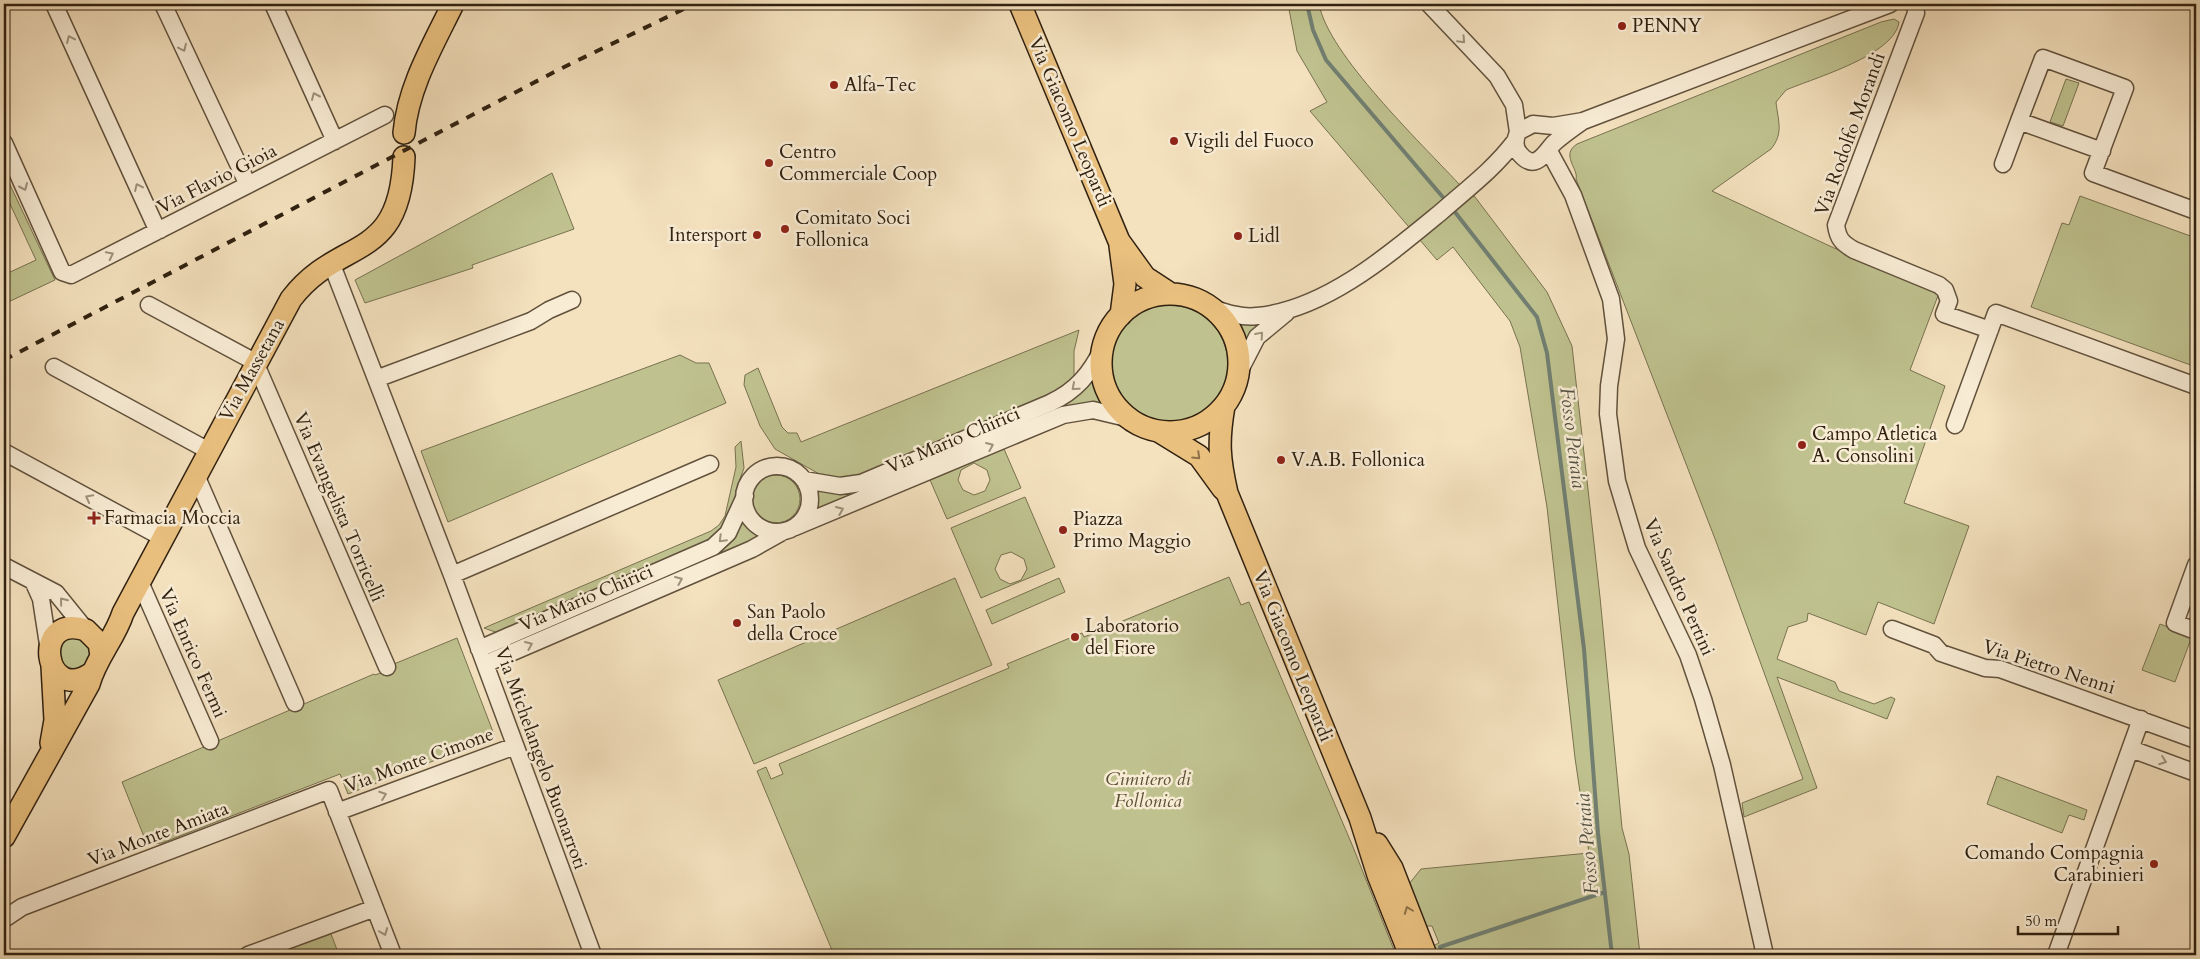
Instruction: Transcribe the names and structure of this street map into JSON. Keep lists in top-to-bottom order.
{
  "streets": {
    "main road": ["Via Giacomo Leopardi", "Via Massetana"],
    "street": [
      "Via Rodolfo Morandi",
      "Via Flavio Gioia",
      "Via Mario Chirici",
      "Via Evangelista Torricelli",
      "Via Sandro Pertini",
      "Via Enrico Fermi",
      "Via Pietro Nenni",
      "Via Michelangelo Buonarroti",
      "Via Monte Cimone",
      "Via Monte Amiata"
    ]
  },
  "crossings": [
    ["Via Giacomo Leopardi", "Via Mario Chirici"],
    ["Via Massetana", "Via Evangelista Torricelli"],
    ["Via Massetana", "Via Enrico Fermi"],
    ["Via Massetana", "Via Michelangelo Buonarroti"],
    ["Via Mario Chirici", "Via Michelangelo Buonarroti"],
    ["Via Michelangelo Buonarroti", "Via Monte Cimone"],
    ["Via Monte Cimone", "Via Monte Amiata"]
  ],
  "one_way": ["Via Monte Cimone"],
  "water": ["Fosso Petraia"],
  "parks": ["Cimitero di Follonica"],
  "places": {
    "other": [
      "PENNY",
      "Alfa-Tec",
      "Vigili del Fuoco",
      "Centro Commerciale Coop",
      "Comitato Soci Follonica",
      "Intersport",
      "Lidl",
      "Campo Atletica A. Consolini",
      "V.A.B. Follonica",
      "Piazza Primo Maggio",
      "San Paolo della Croce",
      "Laboratorio del Fiore",
      "Comando Compagnia Carabinieri"
    ],
    "health": ["Farmacia Moccia"]
  },
  "scale_bar": "50 m"
}
